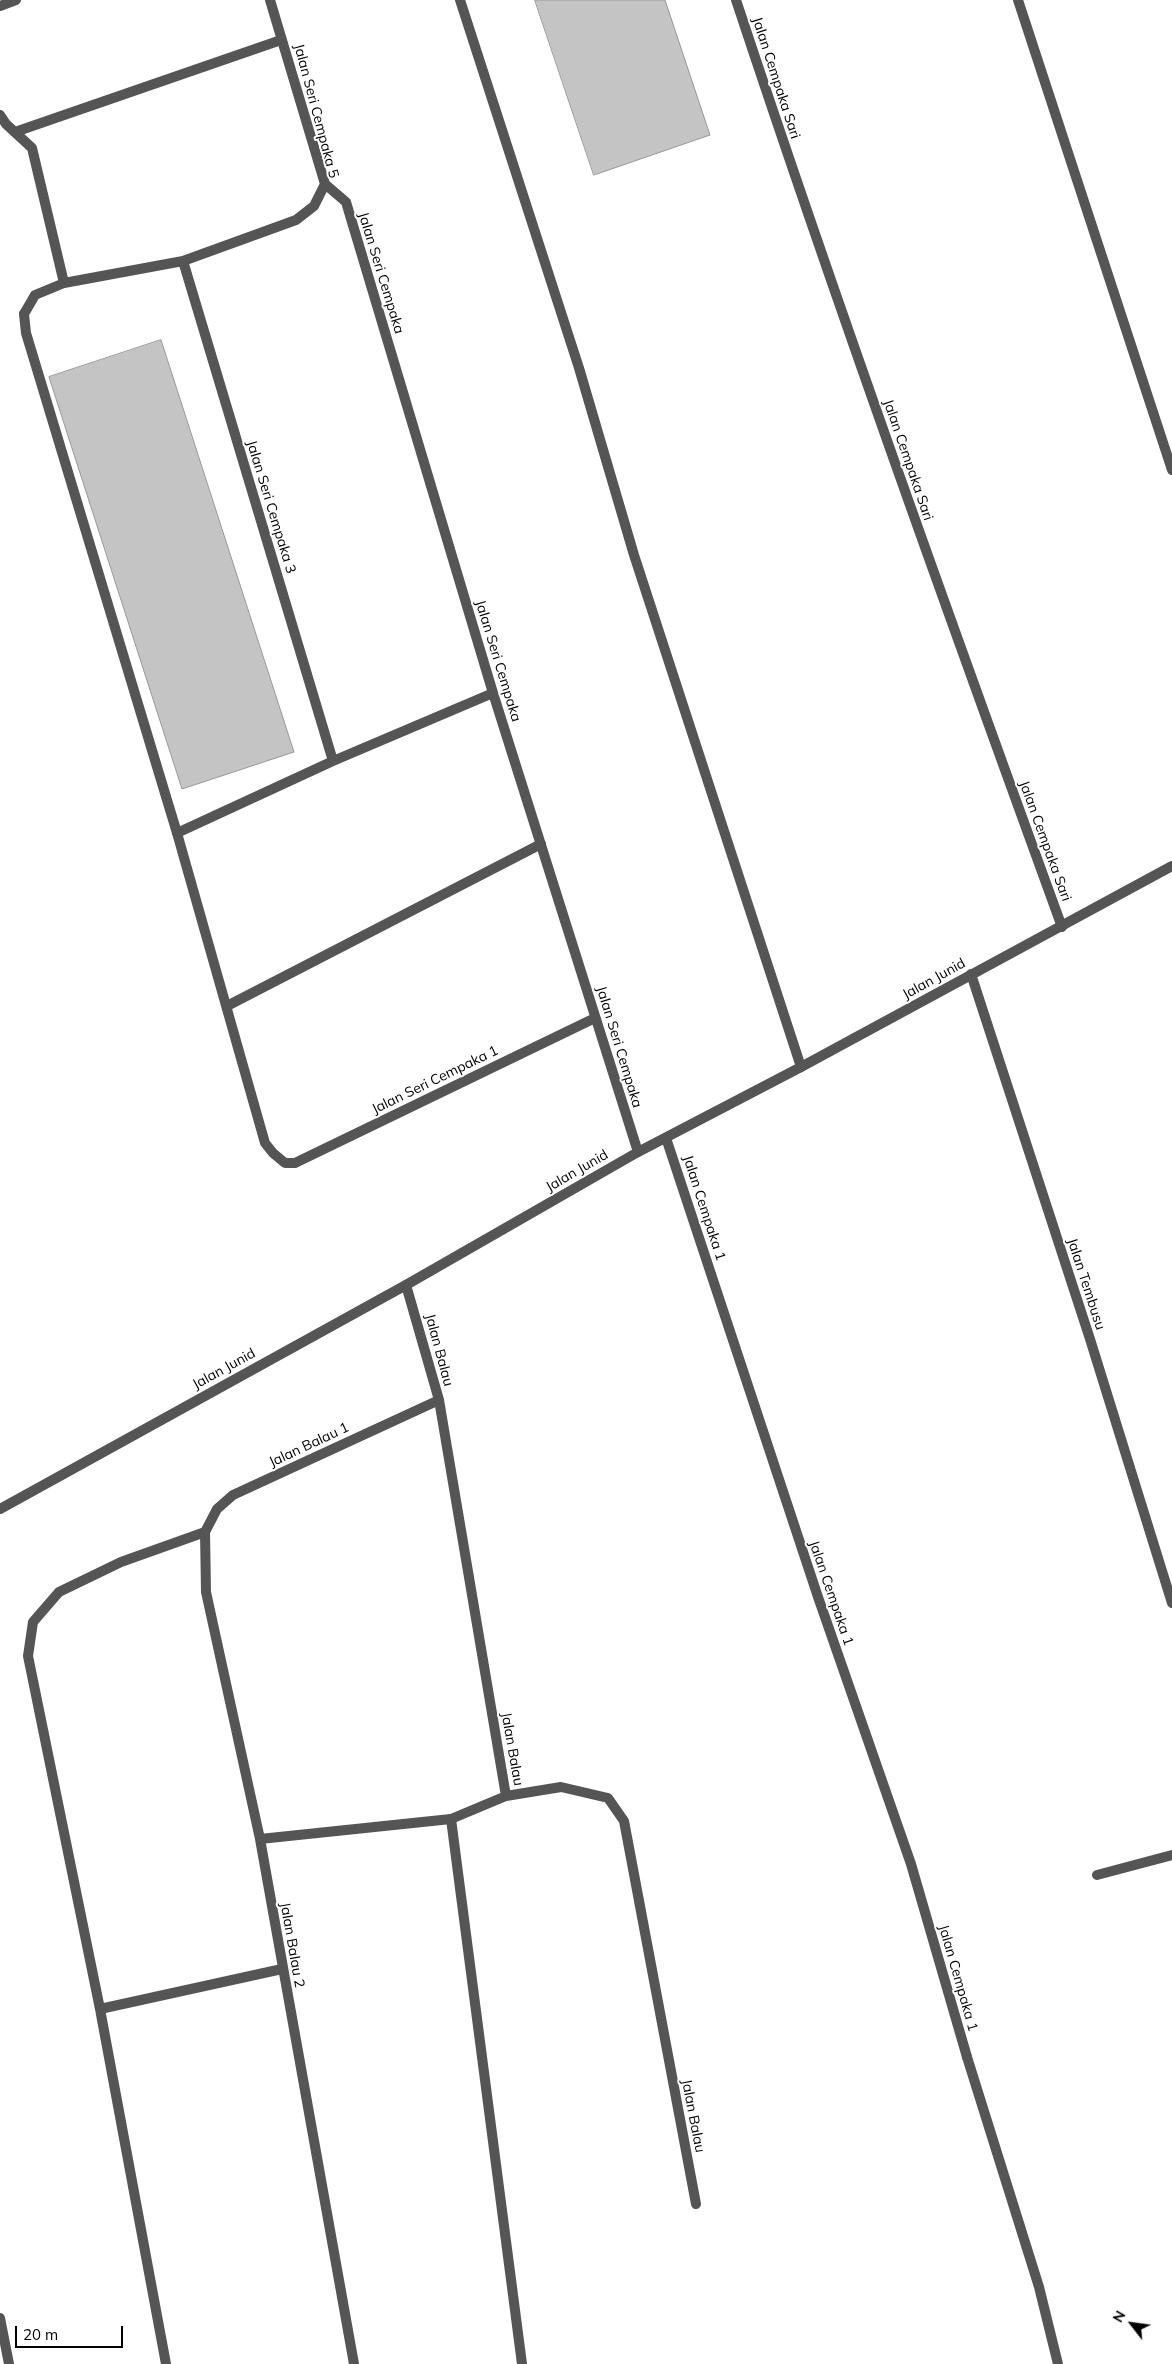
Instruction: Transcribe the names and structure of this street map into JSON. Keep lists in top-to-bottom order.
{
  "streets": {
    "street": [
      "Jalan Cempaka Sari",
      "Jalan Seri Cempaka 5",
      "Jalan Seri Cempaka",
      "Jalan Seri Cempaka 3",
      "Jalan Junid",
      "Jalan Seri Cempaka 1",
      "Jalan Cempaka 1",
      "Jalan Tembusu",
      "Jalan Balau",
      "Jalan Balau 1",
      "Jalan Balau 2"
    ]
  },
  "crossings": [
    ["Jalan Cempaka Sari", "Jalan Junid"],
    ["Jalan Seri Cempaka 5", "Jalan Seri Cempaka"],
    ["Jalan Seri Cempaka 5", "Jalan Seri Cempaka 3"],
    ["Jalan Seri Cempaka", "Jalan Junid"],
    ["Jalan Seri Cempaka", "Jalan Seri Cempaka 1"],
    ["Jalan Junid", "Jalan Cempaka 1"],
    ["Jalan Junid", "Jalan Tembusu"],
    ["Jalan Junid", "Jalan Balau"],
    ["Jalan Balau", "Jalan Balau 1"],
    ["Jalan Balau 1", "Jalan Balau 2"]
  ],
  "scale_bar": "20 m",
  "north": "top left"
}
